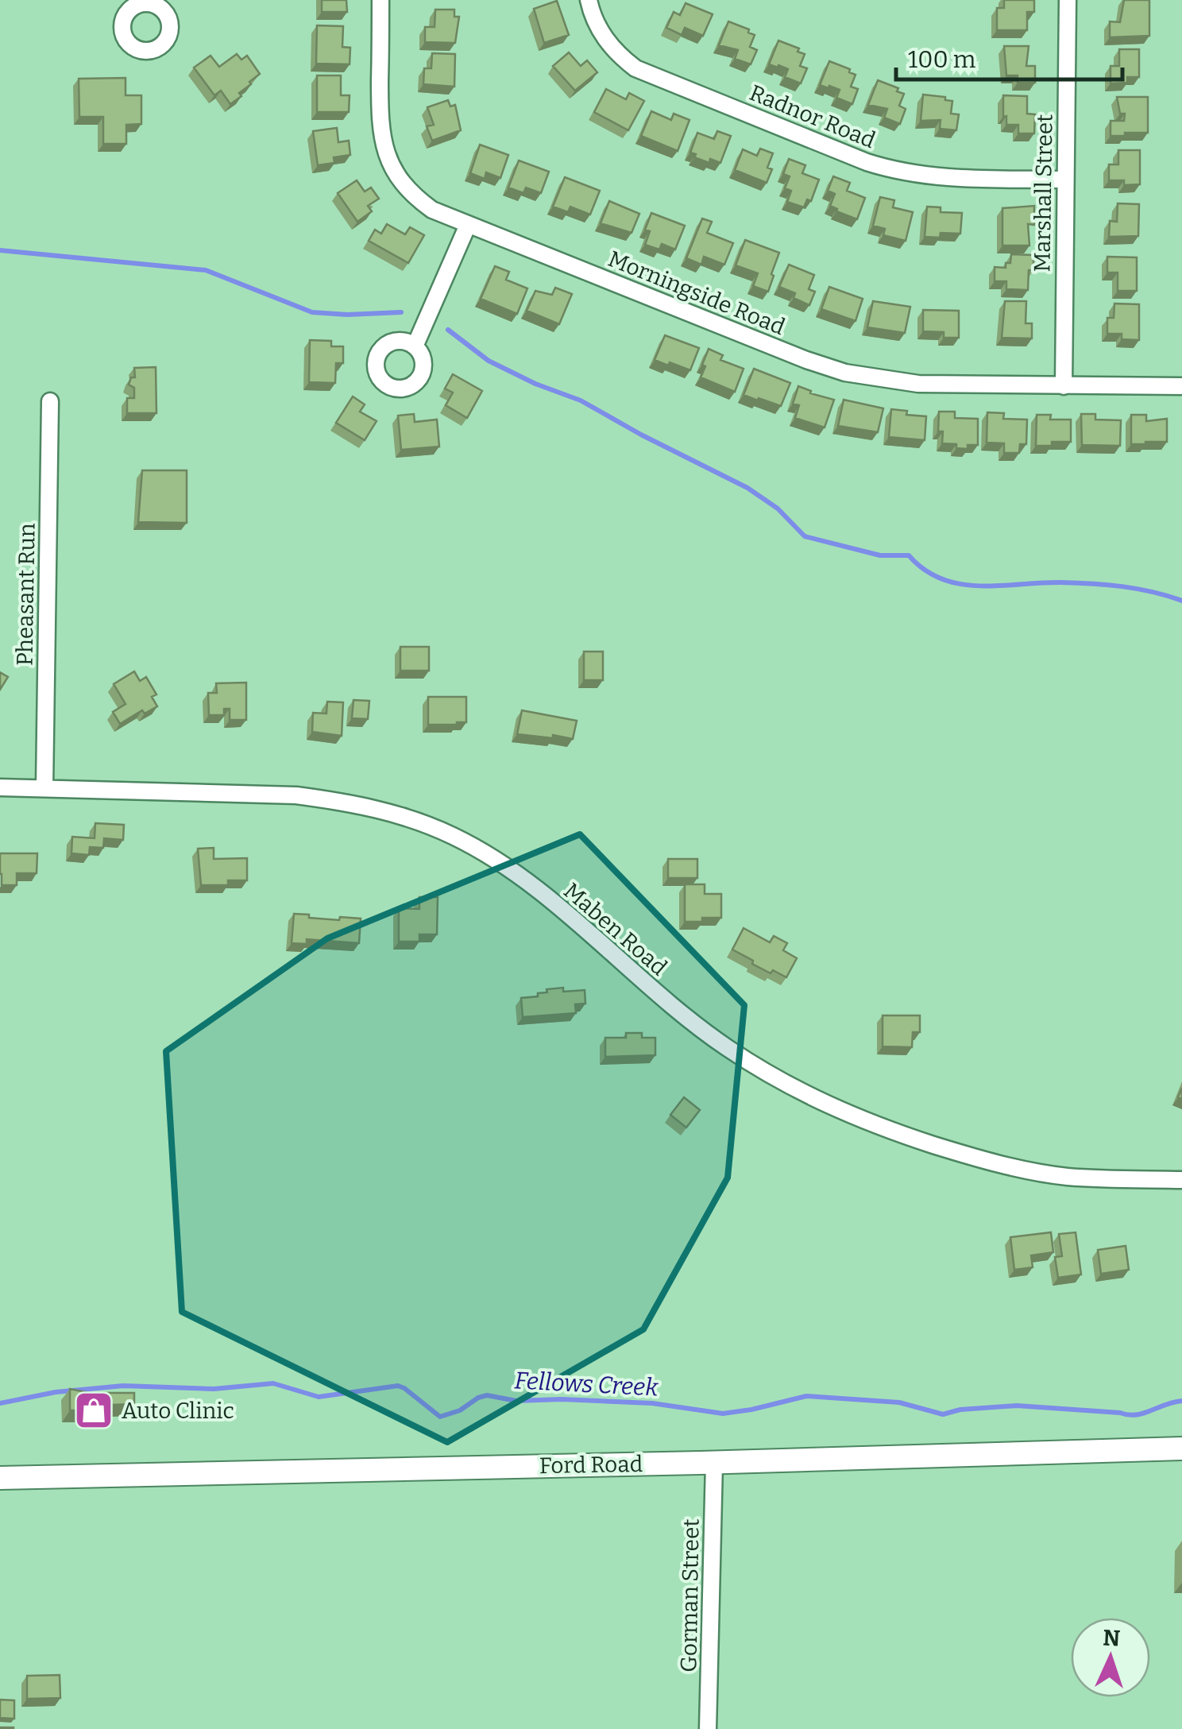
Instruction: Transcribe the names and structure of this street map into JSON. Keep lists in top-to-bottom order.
{
  "streets": {
    "main road": ["Ford Road"],
    "street": [
      "Radnor Road",
      "Marshall Street",
      "Morningside Road",
      "Pheasant Run",
      "Maben Road",
      "Gorman Street"
    ]
  },
  "crossings": [
    ["Radnor Road", "Marshall Street"],
    ["Marshall Street", "Morningside Road"],
    ["Pheasant Run", "Maben Road"],
    ["Ford Road", "Gorman Street"]
  ],
  "water": ["Fellows Creek"],
  "places": {
    "shop": ["Auto Clinic"]
  },
  "scale_bar": "100 m",
  "north": "top"
}
